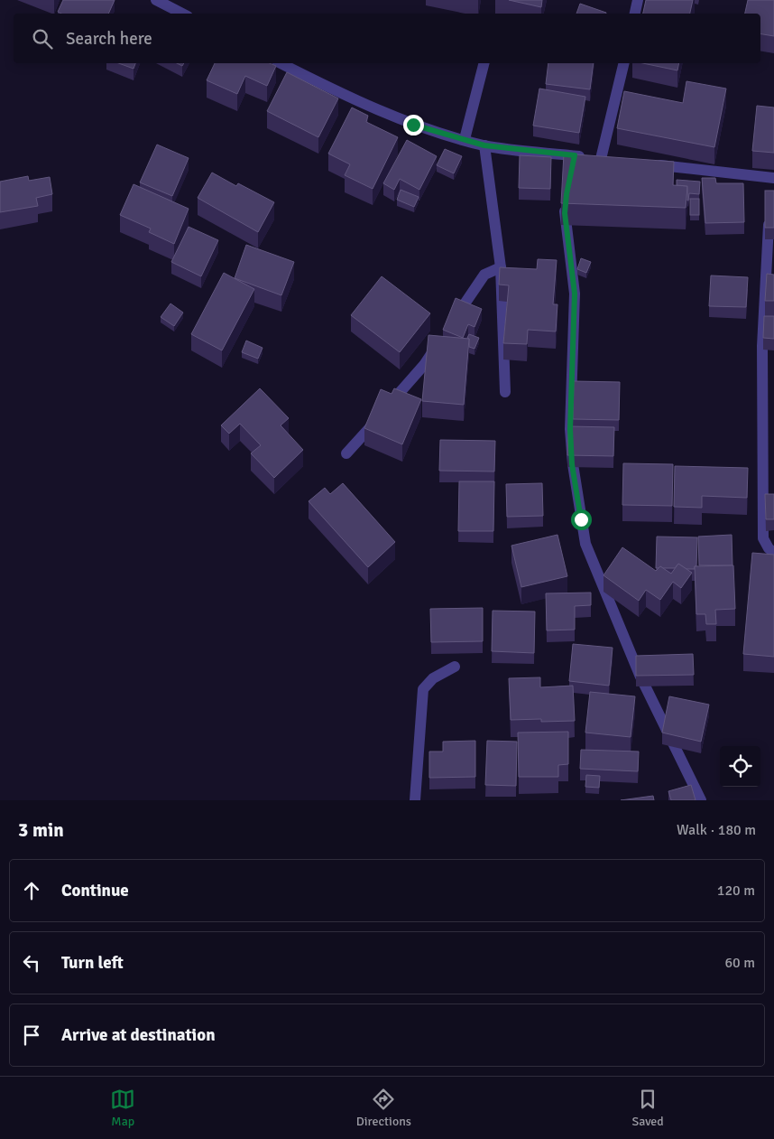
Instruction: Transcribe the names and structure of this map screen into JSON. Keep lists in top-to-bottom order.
{
  "page": {
    "search": "Search here",
    "heading": ["3 min", "Walk · 180 m"],
    "list": [
      ["Continue", "120 m"],
      ["Turn left", "60 m"],
      "Arrive at destination"
    ],
    "nav": ["Map", "Directions", "Saved"]
  }
}
